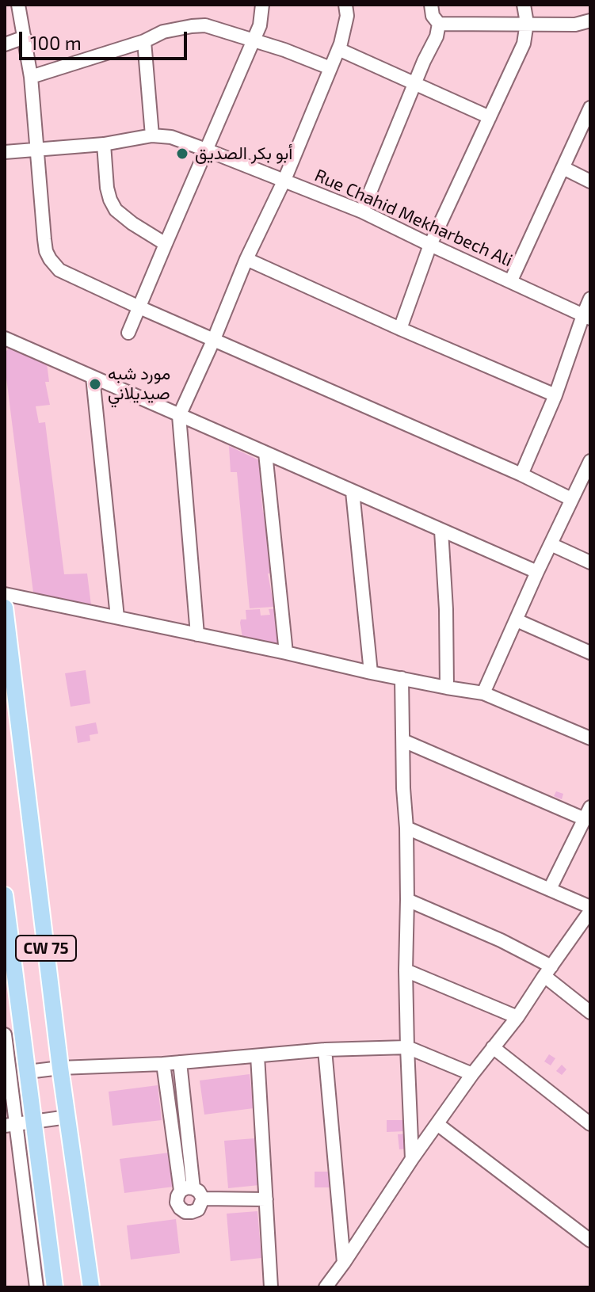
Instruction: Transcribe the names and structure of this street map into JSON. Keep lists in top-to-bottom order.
{
  "streets": {
    "main road": ["CW 75"],
    "street": ["Rue Chahid Mekharbech Ali"]
  },
  "places": ["أبو بكر الصديق", "مورد شبه صيديلاني"],
  "scale_bar": "100 m"
}
